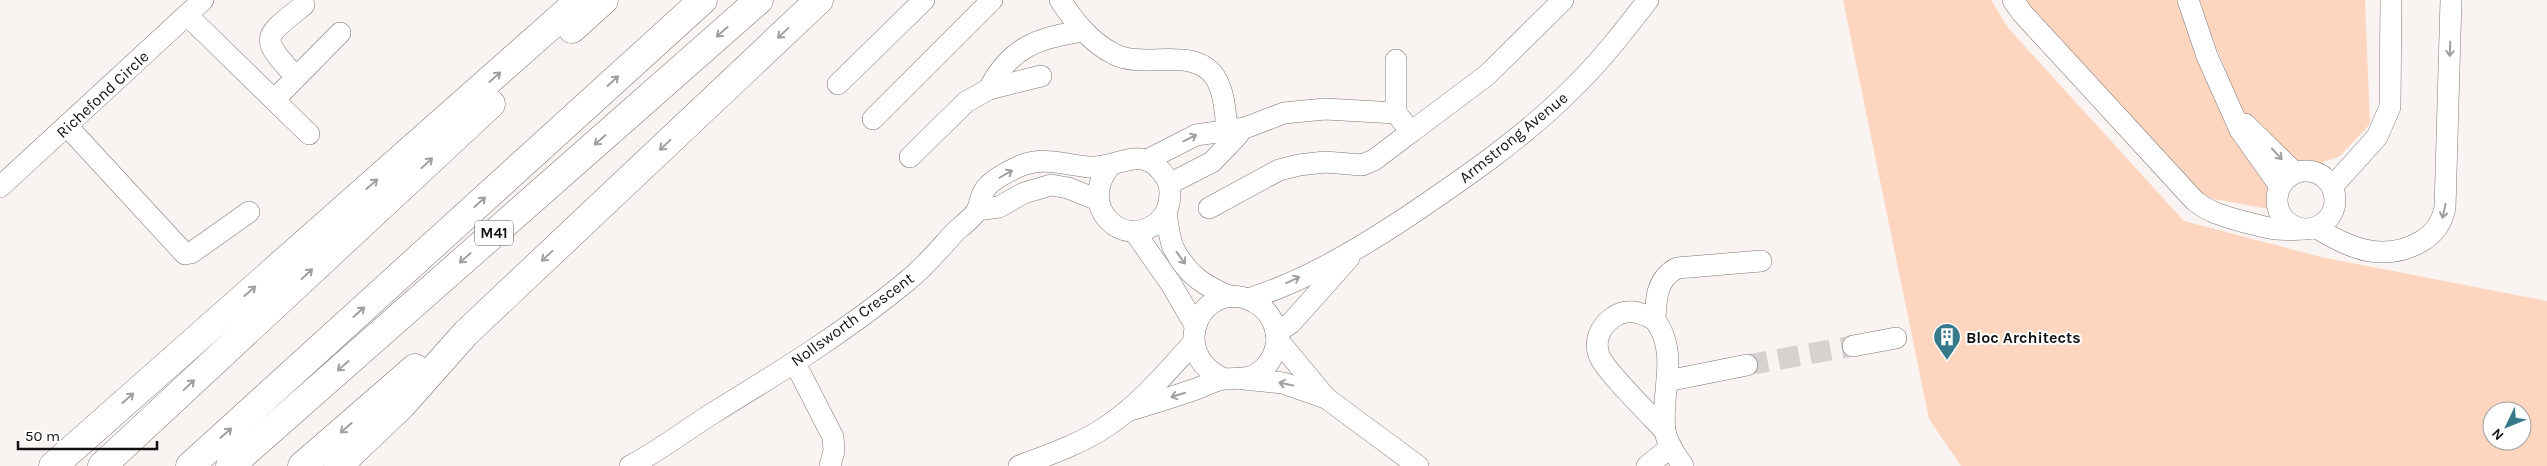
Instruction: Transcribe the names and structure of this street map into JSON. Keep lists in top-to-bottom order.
{
  "streets": {
    "highway": ["M41"],
    "street": ["Richefond Circle", "Armstrong Avenue", "Nollsworth Crescent"]
  },
  "places": {
    "building": ["Bloc Architects"]
  },
  "scale_bar": "50 m",
  "north": "bottom left"
}
